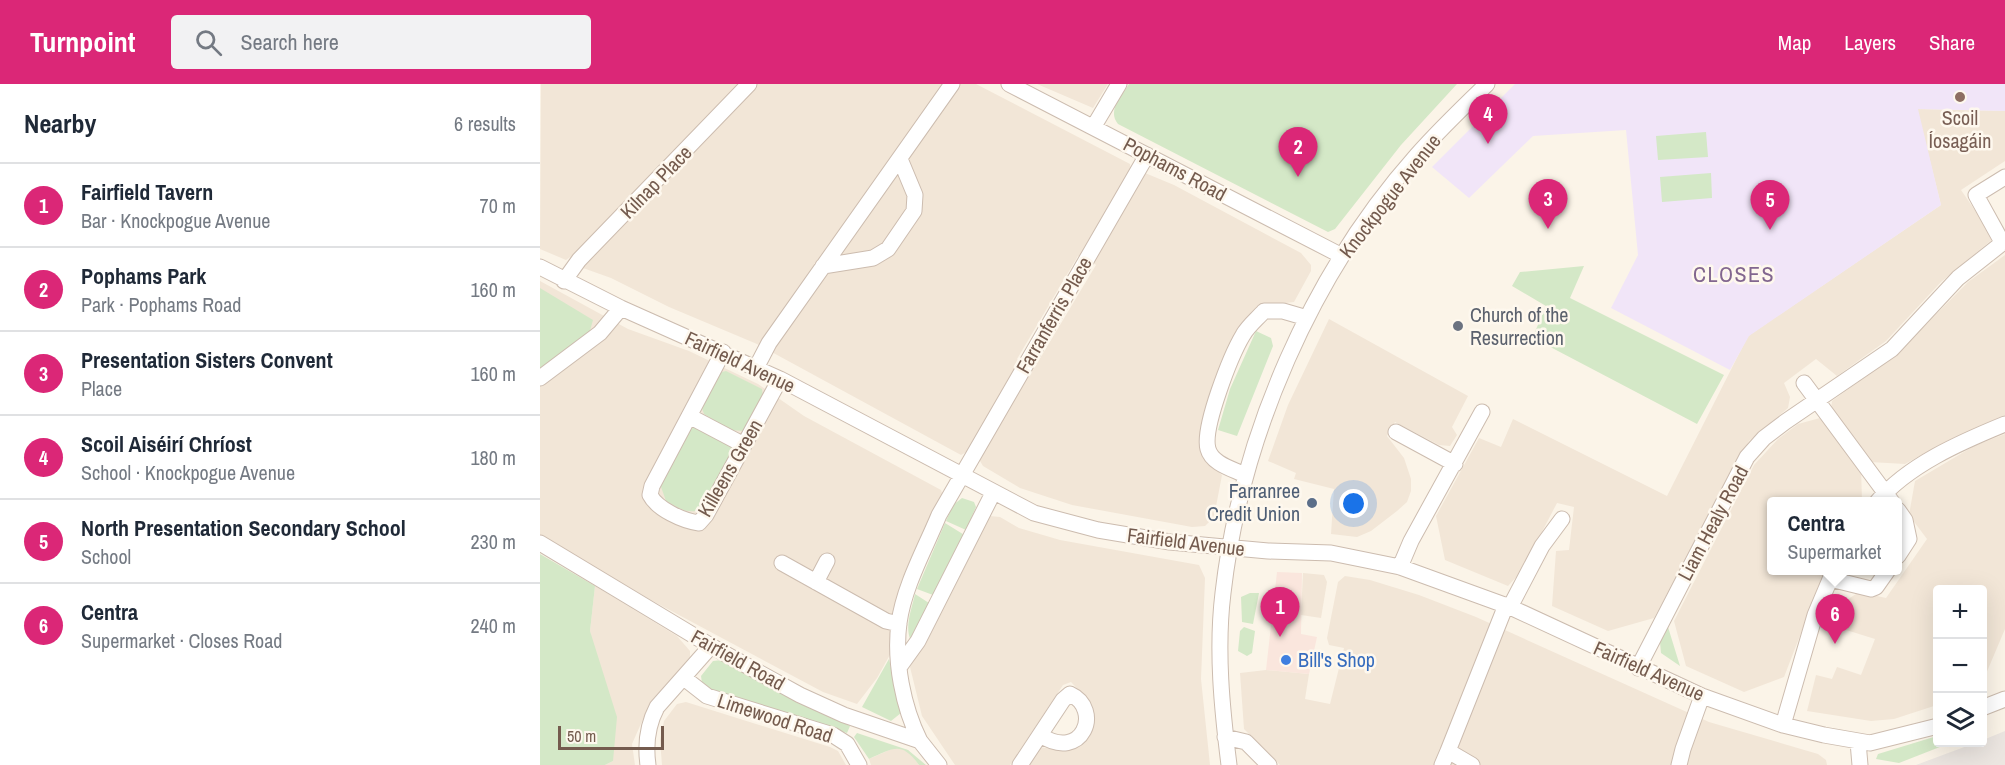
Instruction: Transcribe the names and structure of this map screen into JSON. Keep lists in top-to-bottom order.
{
  "streets": {
    "street": [
      "Pophams Road",
      "Kilnap Place",
      "Knockpogue Avenue",
      "Farranferris Place",
      "Fairfield Avenue",
      "Killeens Green",
      "Liam Healy Road",
      "Fairfield Road",
      "Limewood Road"
    ]
  },
  "crossings": [
    ["Pophams Road", "Knockpogue Avenue"],
    ["Pophams Road", "Farranferris Place"],
    ["Kilnap Place", "Fairfield Avenue"],
    ["Knockpogue Avenue", "Fairfield Avenue"],
    ["Farranferris Place", "Fairfield Avenue"],
    ["Farranferris Place", "Fairfield Road"],
    ["Fairfield Avenue", "Killeens Green"],
    ["Fairfield Avenue", "Liam Healy Road"]
  ],
  "districts": ["CLOSES"],
  "places": [
    "Scoil Íosagáin",
    "Church of the Resurrection",
    "Farranree Credit Union",
    "Bill's Shop"
  ],
  "scale_bar": "50 m",
  "page": {
    "header": "Turnpoint",
    "search": "Search here",
    "nav": ["Map", "Layers", "Share"],
    "heading": ["Nearby", "6 results"],
    "pins": [
      "4",
      "2",
      "3",
      "5",
      "1",
      "6"
    ],
    "list": [
      {
        "mark": "1",
        "name": "Fairfield Tavern",
        "note": "Bar · Knockpogue Avenue",
        "value": "70 m"
      },
      {
        "mark": "2",
        "name": "Pophams Park",
        "note": "Park · Pophams Road",
        "value": "160 m"
      },
      {
        "mark": "3",
        "name": "Presentation Sisters Convent",
        "note": "Place",
        "value": "160 m"
      },
      {
        "mark": "4",
        "name": "Scoil Aiséirí Chríost",
        "note": "School · Knockpogue Avenue",
        "value": "180 m"
      },
      {
        "mark": "5",
        "name": "North Presentation Secondary School",
        "note": "School",
        "value": "230 m"
      },
      {
        "mark": "6",
        "name": "Centra",
        "note": "Supermarket · Closes Road",
        "value": "240 m"
      }
    ],
    "popup": ["Centra", "Supermarket"],
    "map_buttons": ["+", "−"],
    "scale": "50 m"
  }
}
